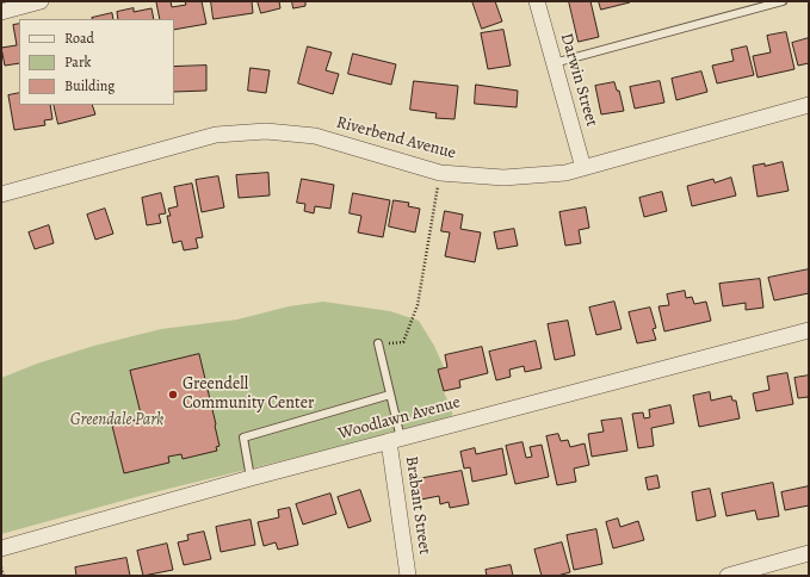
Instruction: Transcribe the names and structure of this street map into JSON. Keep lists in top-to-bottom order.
{
  "streets": {
    "street": [
      "Darwin Street",
      "Riverbend Avenue",
      "Woodlawn Avenue",
      "Brabant Street"
    ]
  },
  "crossings": [
    ["Darwin Street", "Riverbend Avenue"],
    ["Woodlawn Avenue", "Brabant Street"]
  ],
  "parks": ["Greendale Park"],
  "places": ["Greendell Community Center"],
  "legend": ["Road", "Park", "Building"]
}
